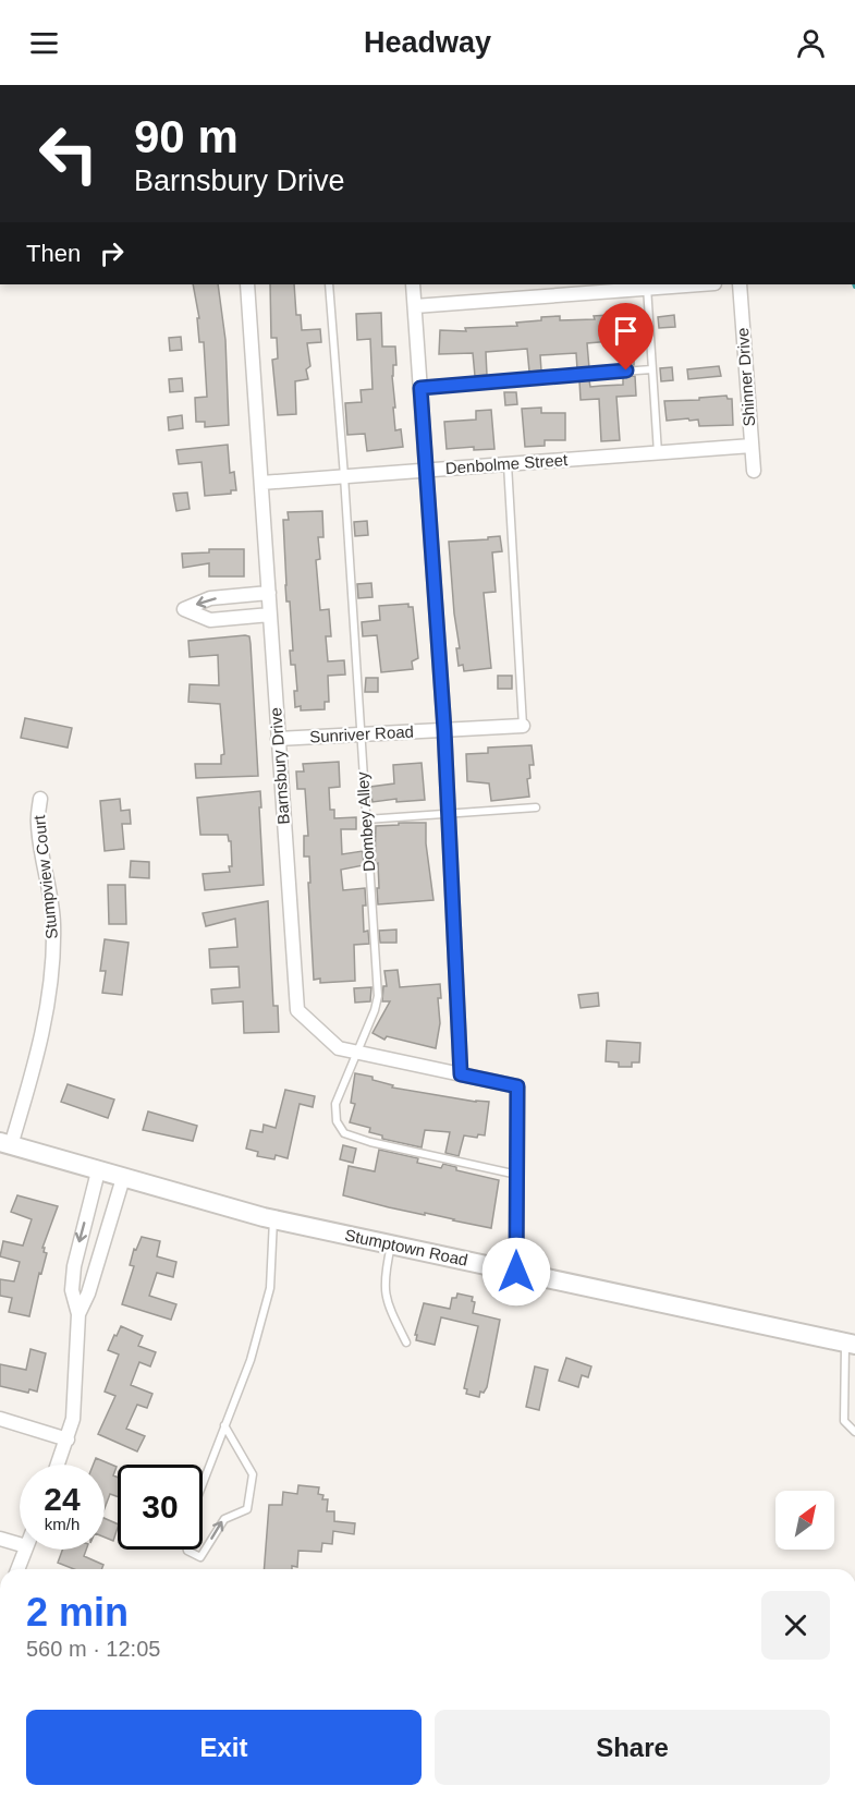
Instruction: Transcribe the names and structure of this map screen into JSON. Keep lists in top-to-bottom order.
{
  "streets": {
    "street": [
      "Shinner Drive",
      "Denbolme Street",
      "Sunriver Road",
      "Barnsbury Drive",
      "Stumpview Court",
      "Stumptown Road"
    ],
    "lane": ["Dombey Alley"]
  },
  "crossings": [
    ["Shinner Drive", "Denbolme Street"],
    ["Denbolme Street", "Barnsbury Drive"],
    ["Denbolme Street", "Dombey Alley"],
    ["Sunriver Road", "Barnsbury Drive"],
    ["Sunriver Road", "Dombey Alley"],
    ["Barnsbury Drive", "Dombey Alley"],
    ["Stumpview Court", "Stumptown Road"]
  ],
  "north": "top right",
  "page": {
    "header": "Headway",
    "turn": ["90 m", "Barnsbury Drive"],
    "then": "Then",
    "speed": "24 km/h",
    "limit": "30",
    "heading": ["2 min", "560 m · 12:05"],
    "buttons": ["Exit", "Share"]
  }
}
